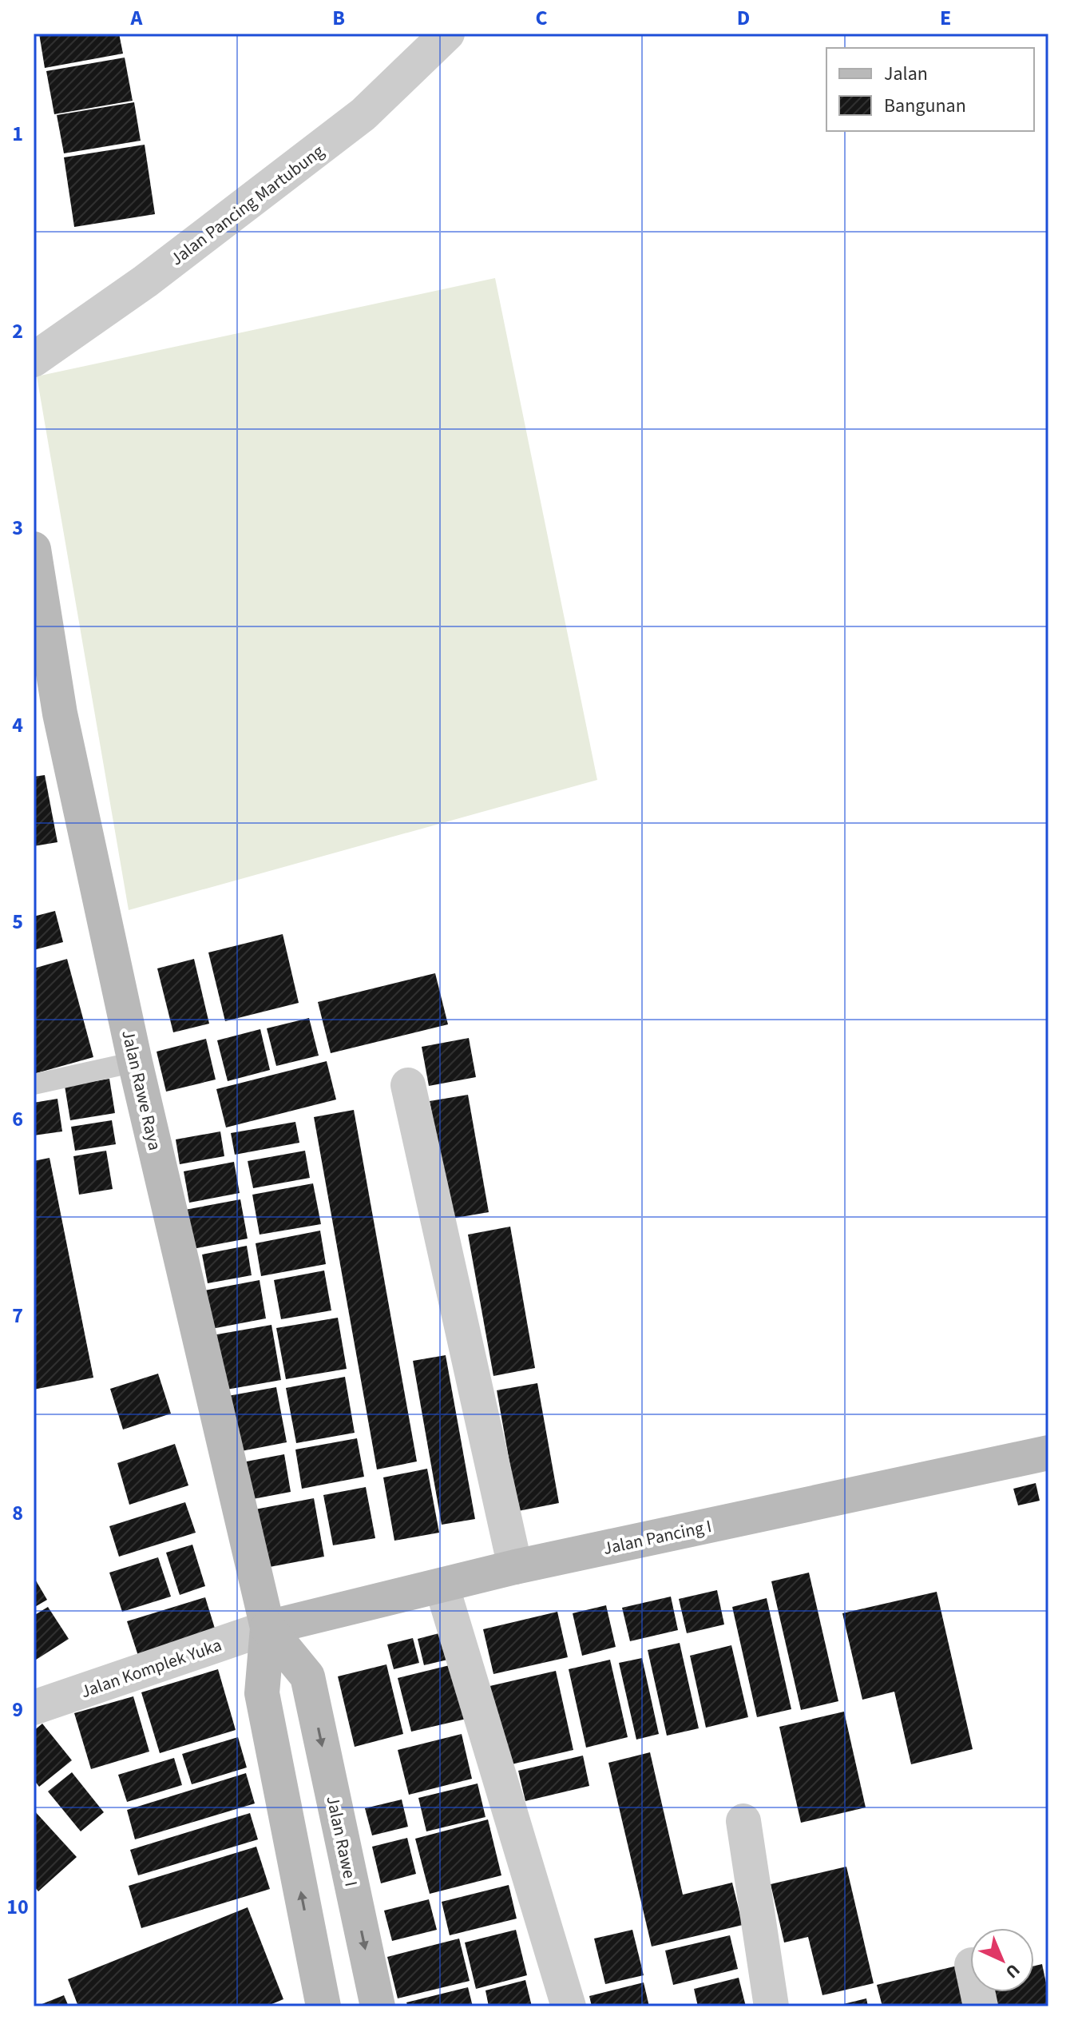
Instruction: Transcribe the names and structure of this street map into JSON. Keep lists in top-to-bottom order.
{
  "streets": {
    "main road": ["Jalan Rawe Raya", "Jalan Pancing I", "Jalan Rawe I"],
    "street": ["Jalan Pancing Martubung", "Jalan Komplek Yuka"]
  },
  "crossings": [
    ["Jalan Rawe Raya", "Jalan Pancing I"],
    ["Jalan Rawe Raya", "Jalan Komplek Yuka"],
    ["Jalan Rawe Raya", "Jalan Rawe I"],
    ["Jalan Pancing I", "Jalan Komplek Yuka"],
    ["Jalan Pancing I", "Jalan Rawe I"],
    ["Jalan Komplek Yuka", "Jalan Rawe I"]
  ],
  "legend": ["Jalan", "Bangunan"],
  "north": "bottom right",
  "grid": {
    "columns": [
      "A",
      "B",
      "C",
      "D",
      "E"
    ],
    "rows": [
      "1",
      "2",
      "3",
      "4",
      "5",
      "6",
      "7",
      "8",
      "9",
      "10"
    ]
  }
}
